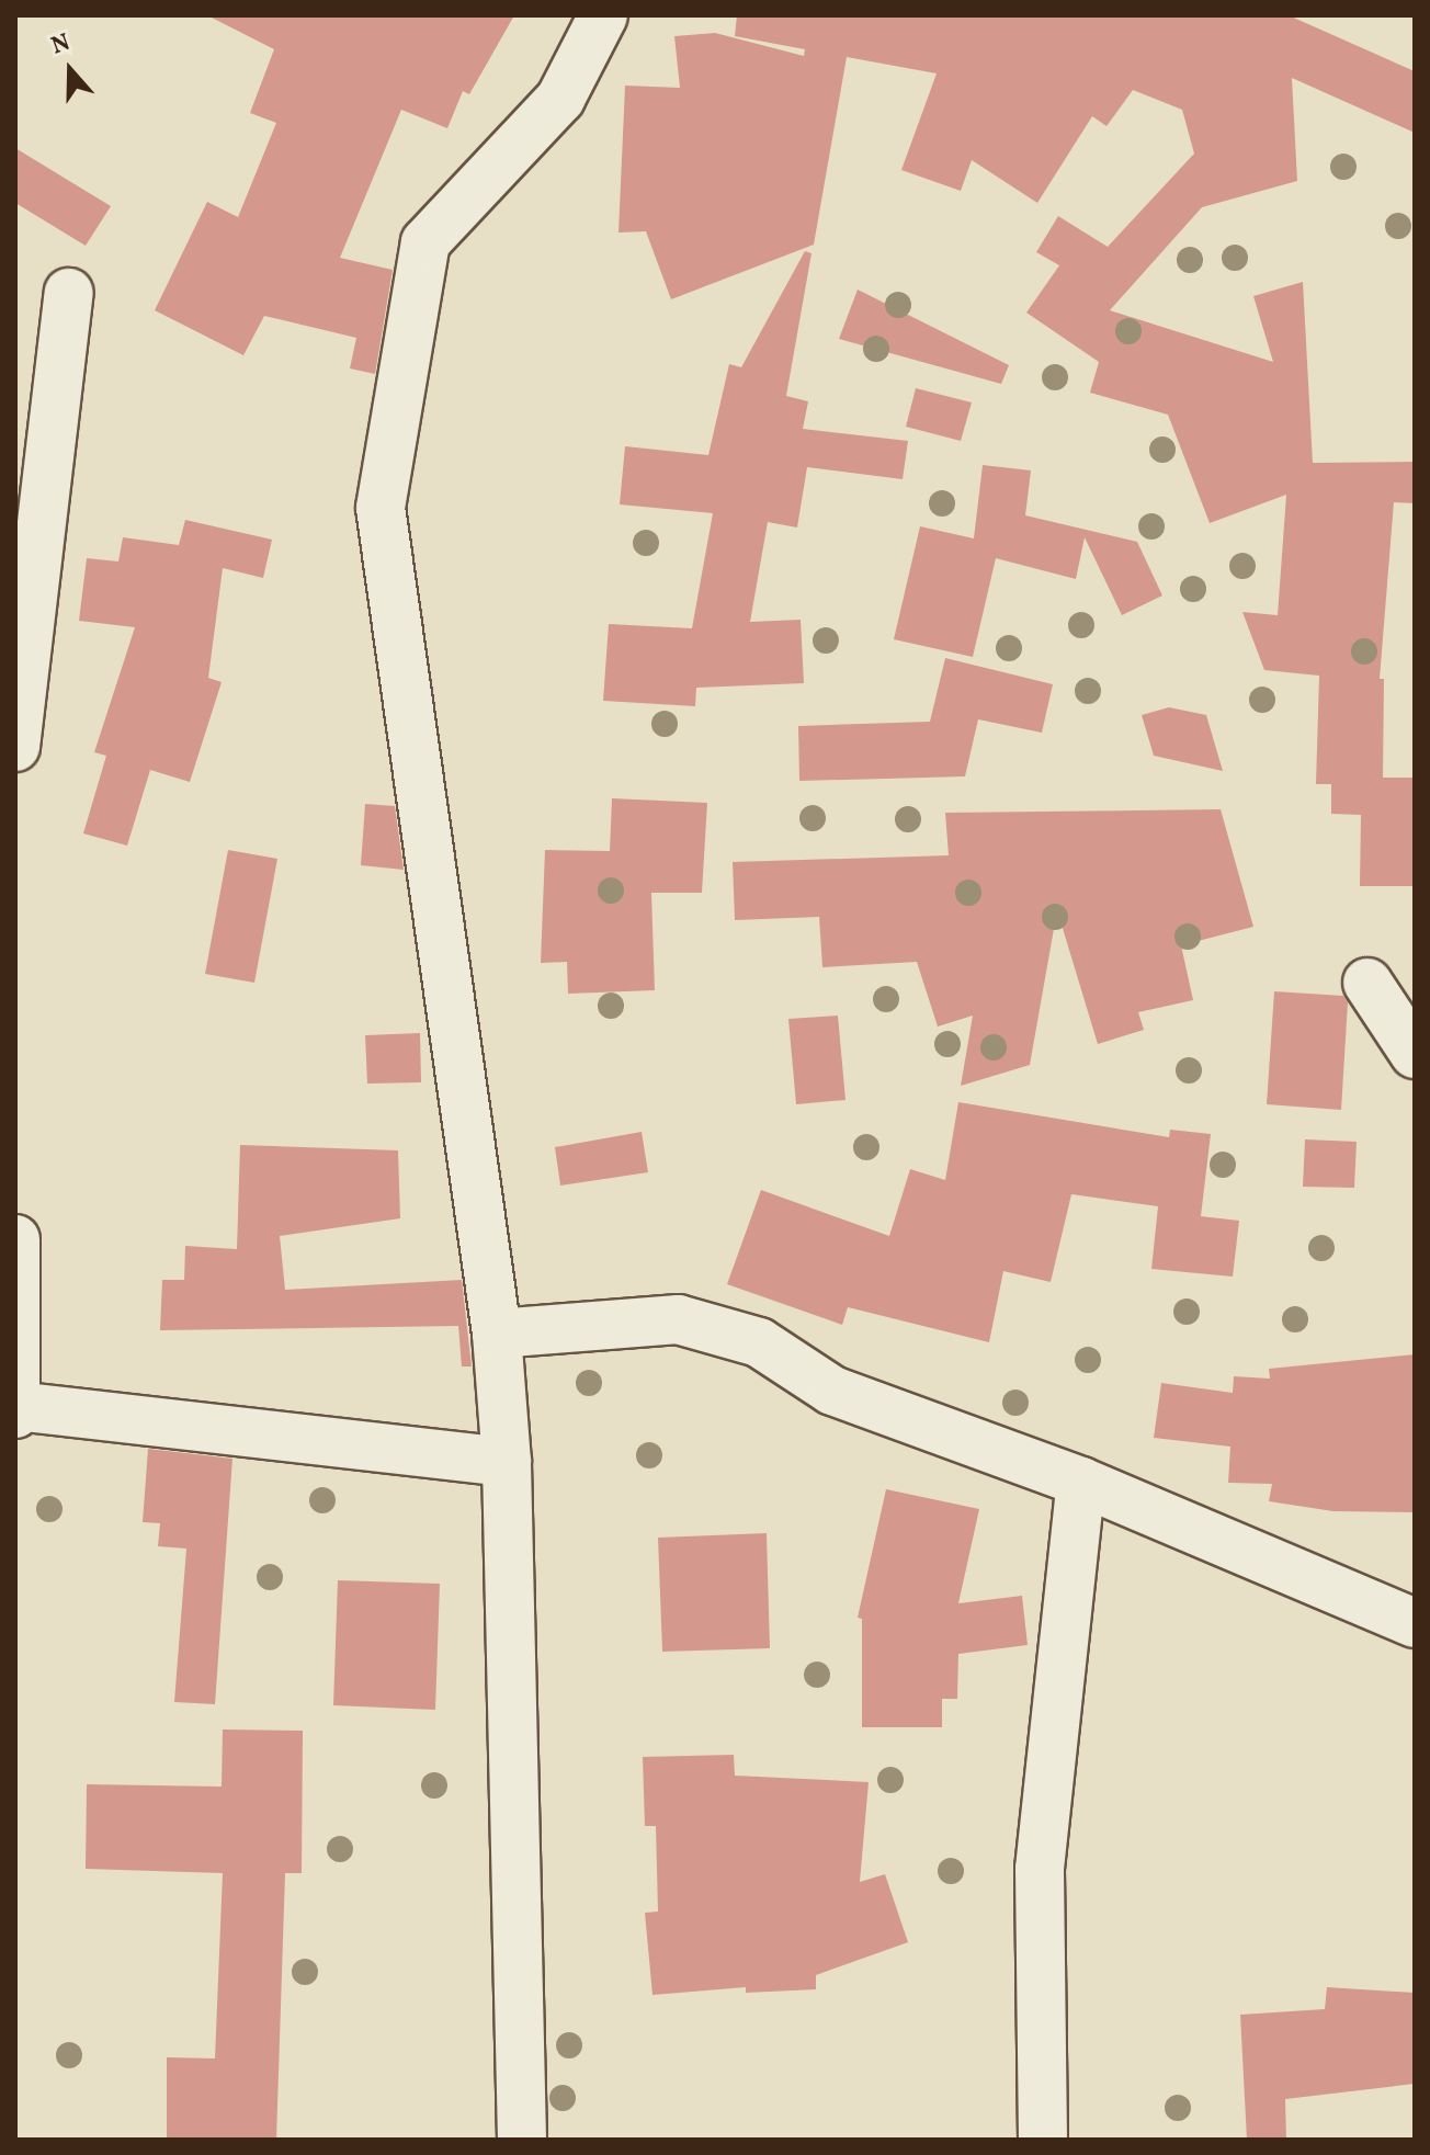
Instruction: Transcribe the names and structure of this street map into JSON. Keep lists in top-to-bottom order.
{
  "north": "top"
}
